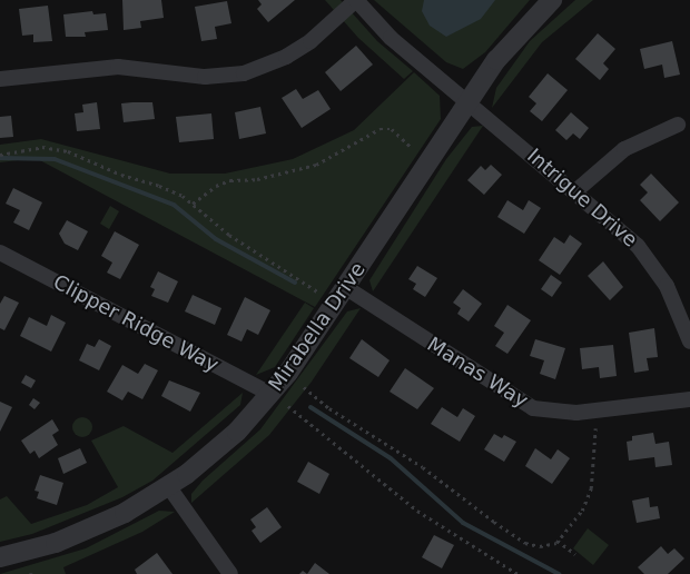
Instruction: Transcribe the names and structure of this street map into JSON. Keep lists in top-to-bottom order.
{
  "streets": {
    "street": [
      "Intrigue Drive",
      "Clipper Ridge Way",
      "Mirabella Drive",
      "Manas Way"
    ]
  },
  "crossings": [
    ["Intrigue Drive", "Mirabella Drive"],
    ["Clipper Ridge Way", "Mirabella Drive"],
    ["Mirabella Drive", "Manas Way"]
  ]
}
